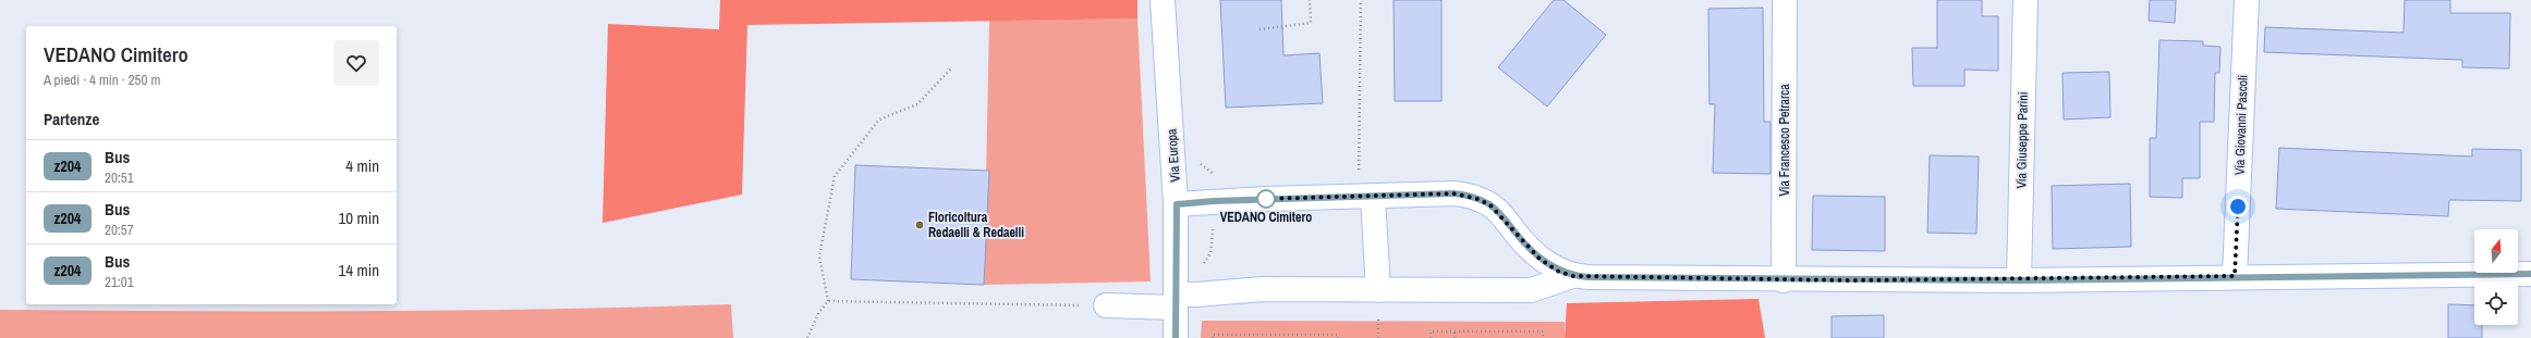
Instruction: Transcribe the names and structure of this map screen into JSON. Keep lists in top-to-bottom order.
{
  "streets": {
    "street": [
      "Via Giovanni Pascoli",
      "Via Francesco Petrarca",
      "Via Giuseppe Parini",
      "Via Europa"
    ]
  },
  "places": ["VEDANO Cimitero", "Floricoltura Redaelli & Redaelli"],
  "lines": ["bus line z204"],
  "north": "top",
  "page": {
    "heading": [
      ["VEDANO Cimitero", "A piedi · 4 min · 250 m"],
      "Partenze"
    ],
    "list": [
      {
        "mark": "z204",
        "name": "Bus",
        "note": "20:51",
        "value": "4 min"
      },
      {
        "mark": "z204",
        "name": "Bus",
        "note": "20:57",
        "value": "10 min"
      },
      {
        "mark": "z204",
        "name": "Bus",
        "note": "21:01",
        "value": "14 min"
      }
    ]
  }
}
